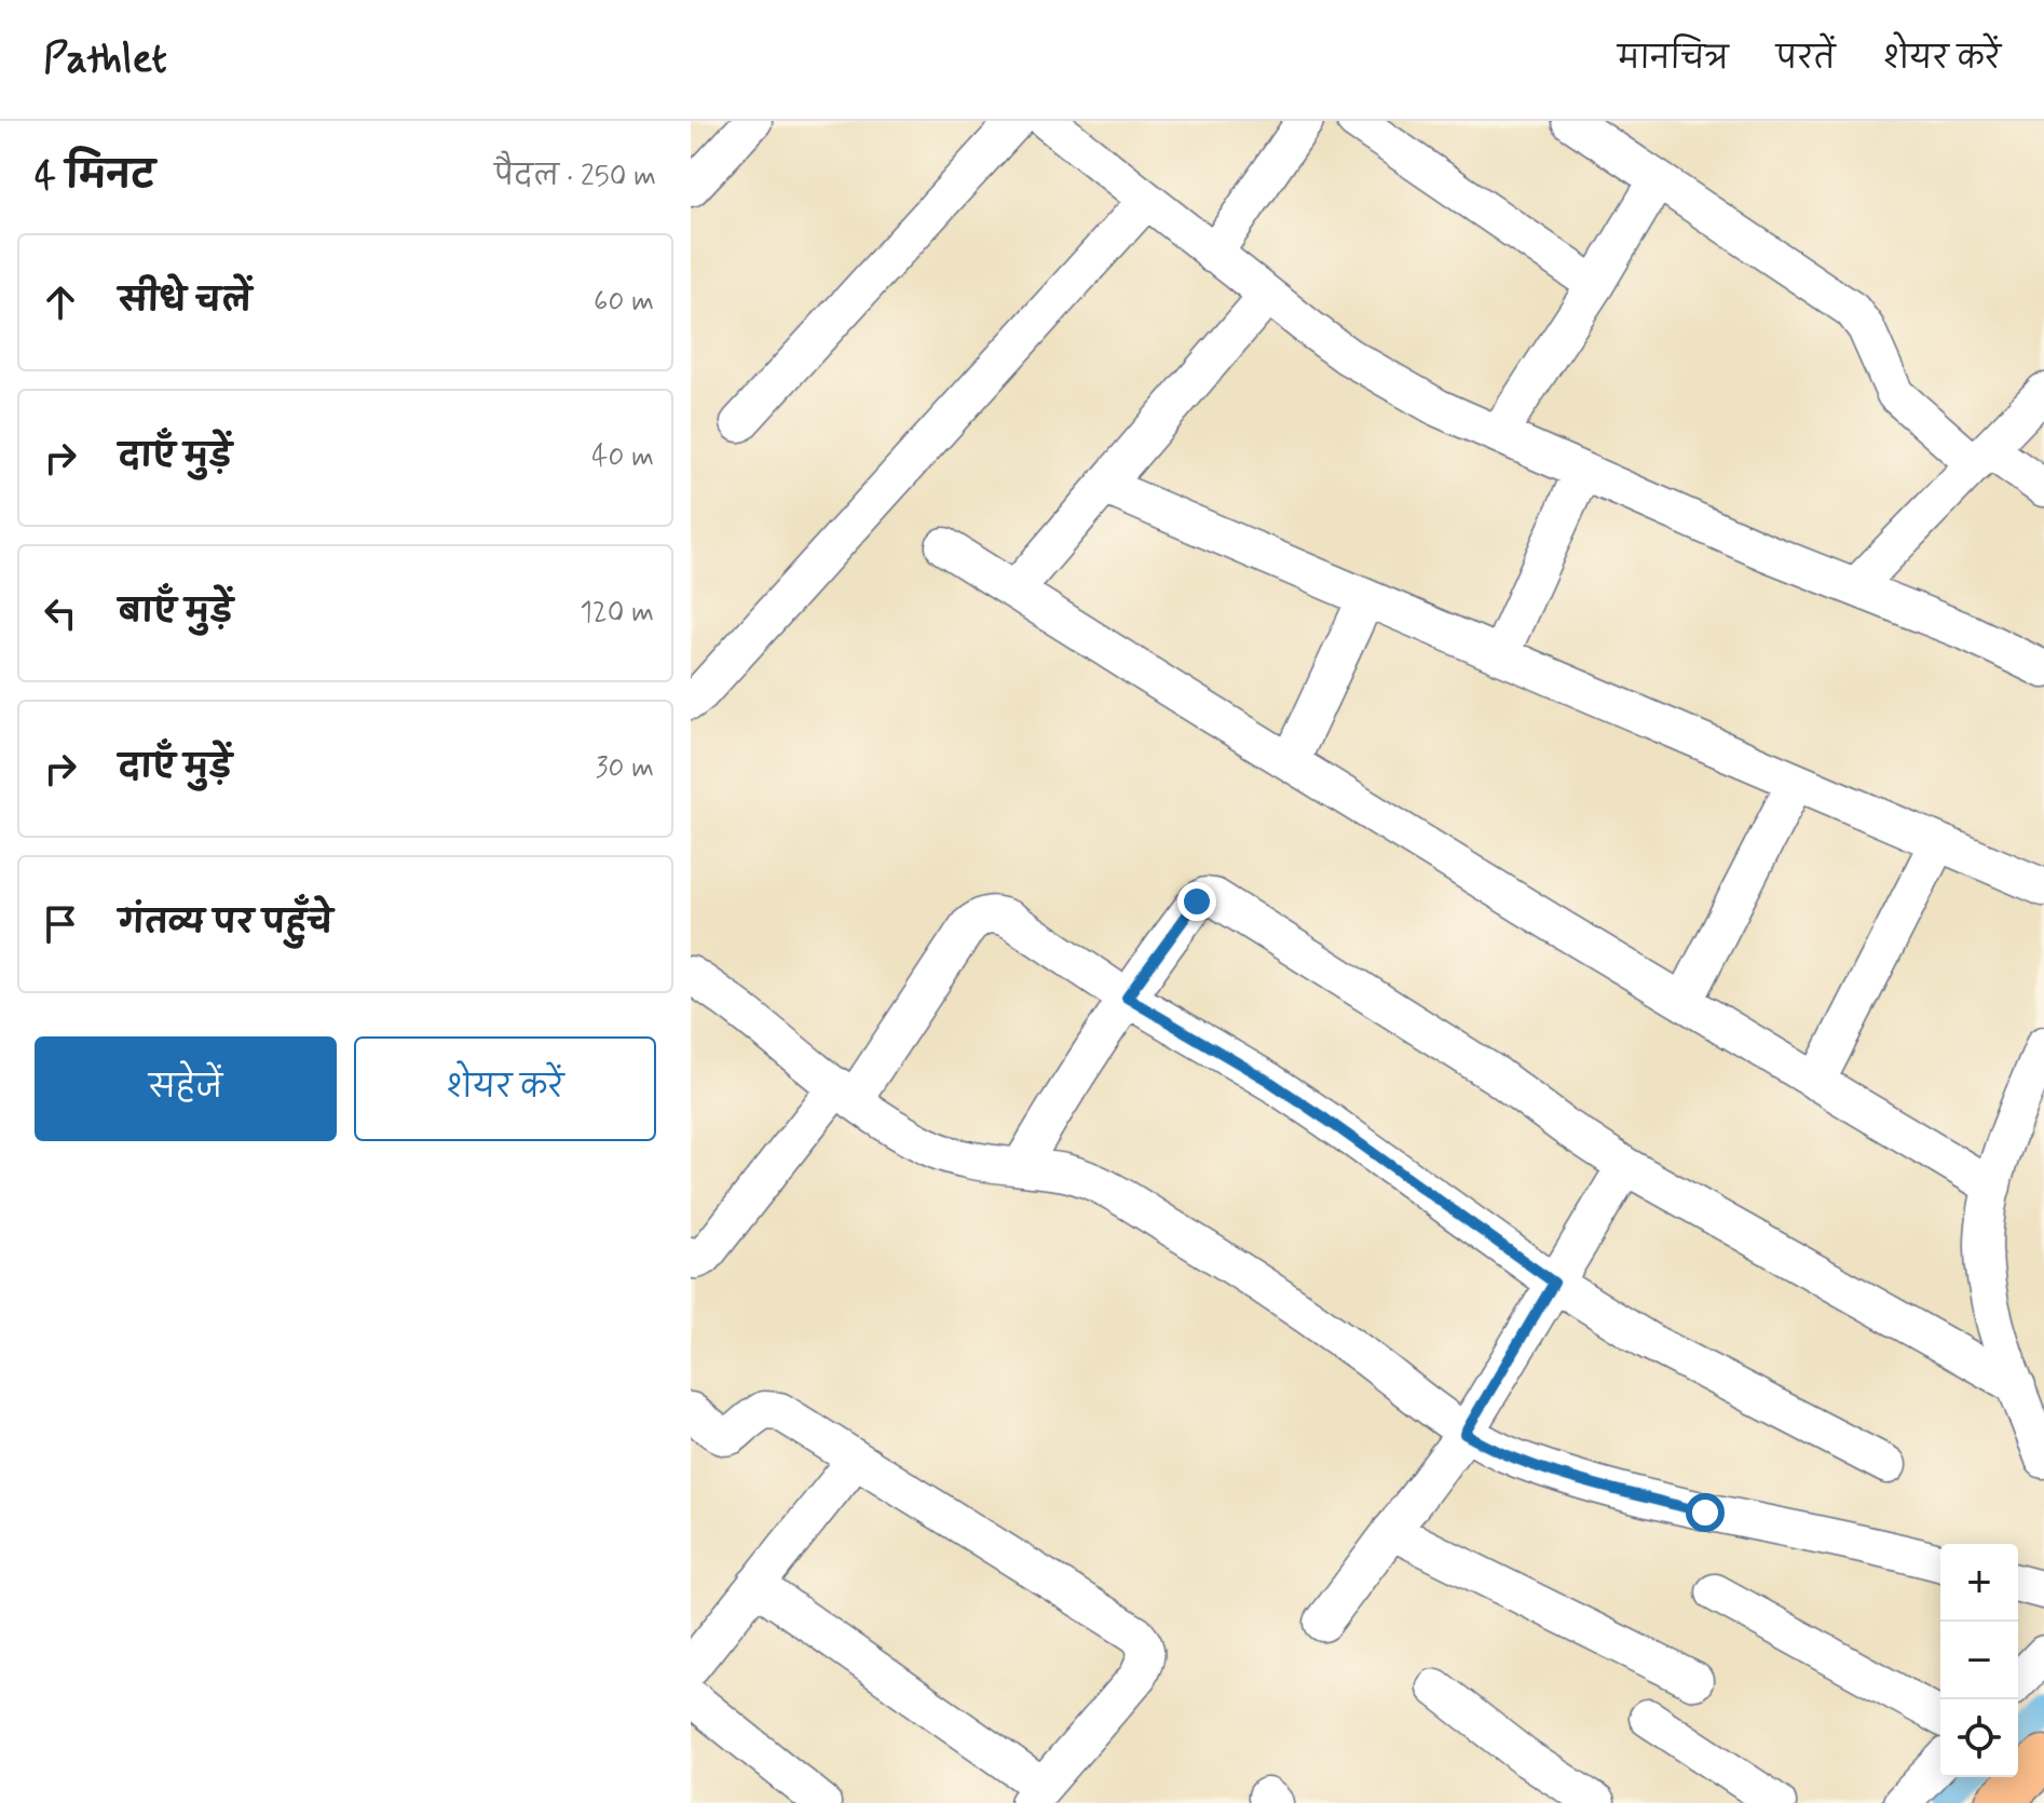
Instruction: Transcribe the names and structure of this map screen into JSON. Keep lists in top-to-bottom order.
{
  "page": {
    "header": "Pathlet",
    "nav": ["मानचित्र", "परतें", "शेयर करें"],
    "heading": ["4 मिनट", "पैदल · 250 m"],
    "list": [
      ["सीधे चलें", "60 m"],
      ["दाएँ मुड़ें", "40 m"],
      ["बाएँ मुड़ें", "120 m"],
      ["दाएँ मुड़ें", "30 m"],
      "गंतव्य पर पहुँचे"
    ],
    "buttons": ["सहेजें", "शेयर करें"],
    "map_buttons": ["+", "−"]
  }
}
